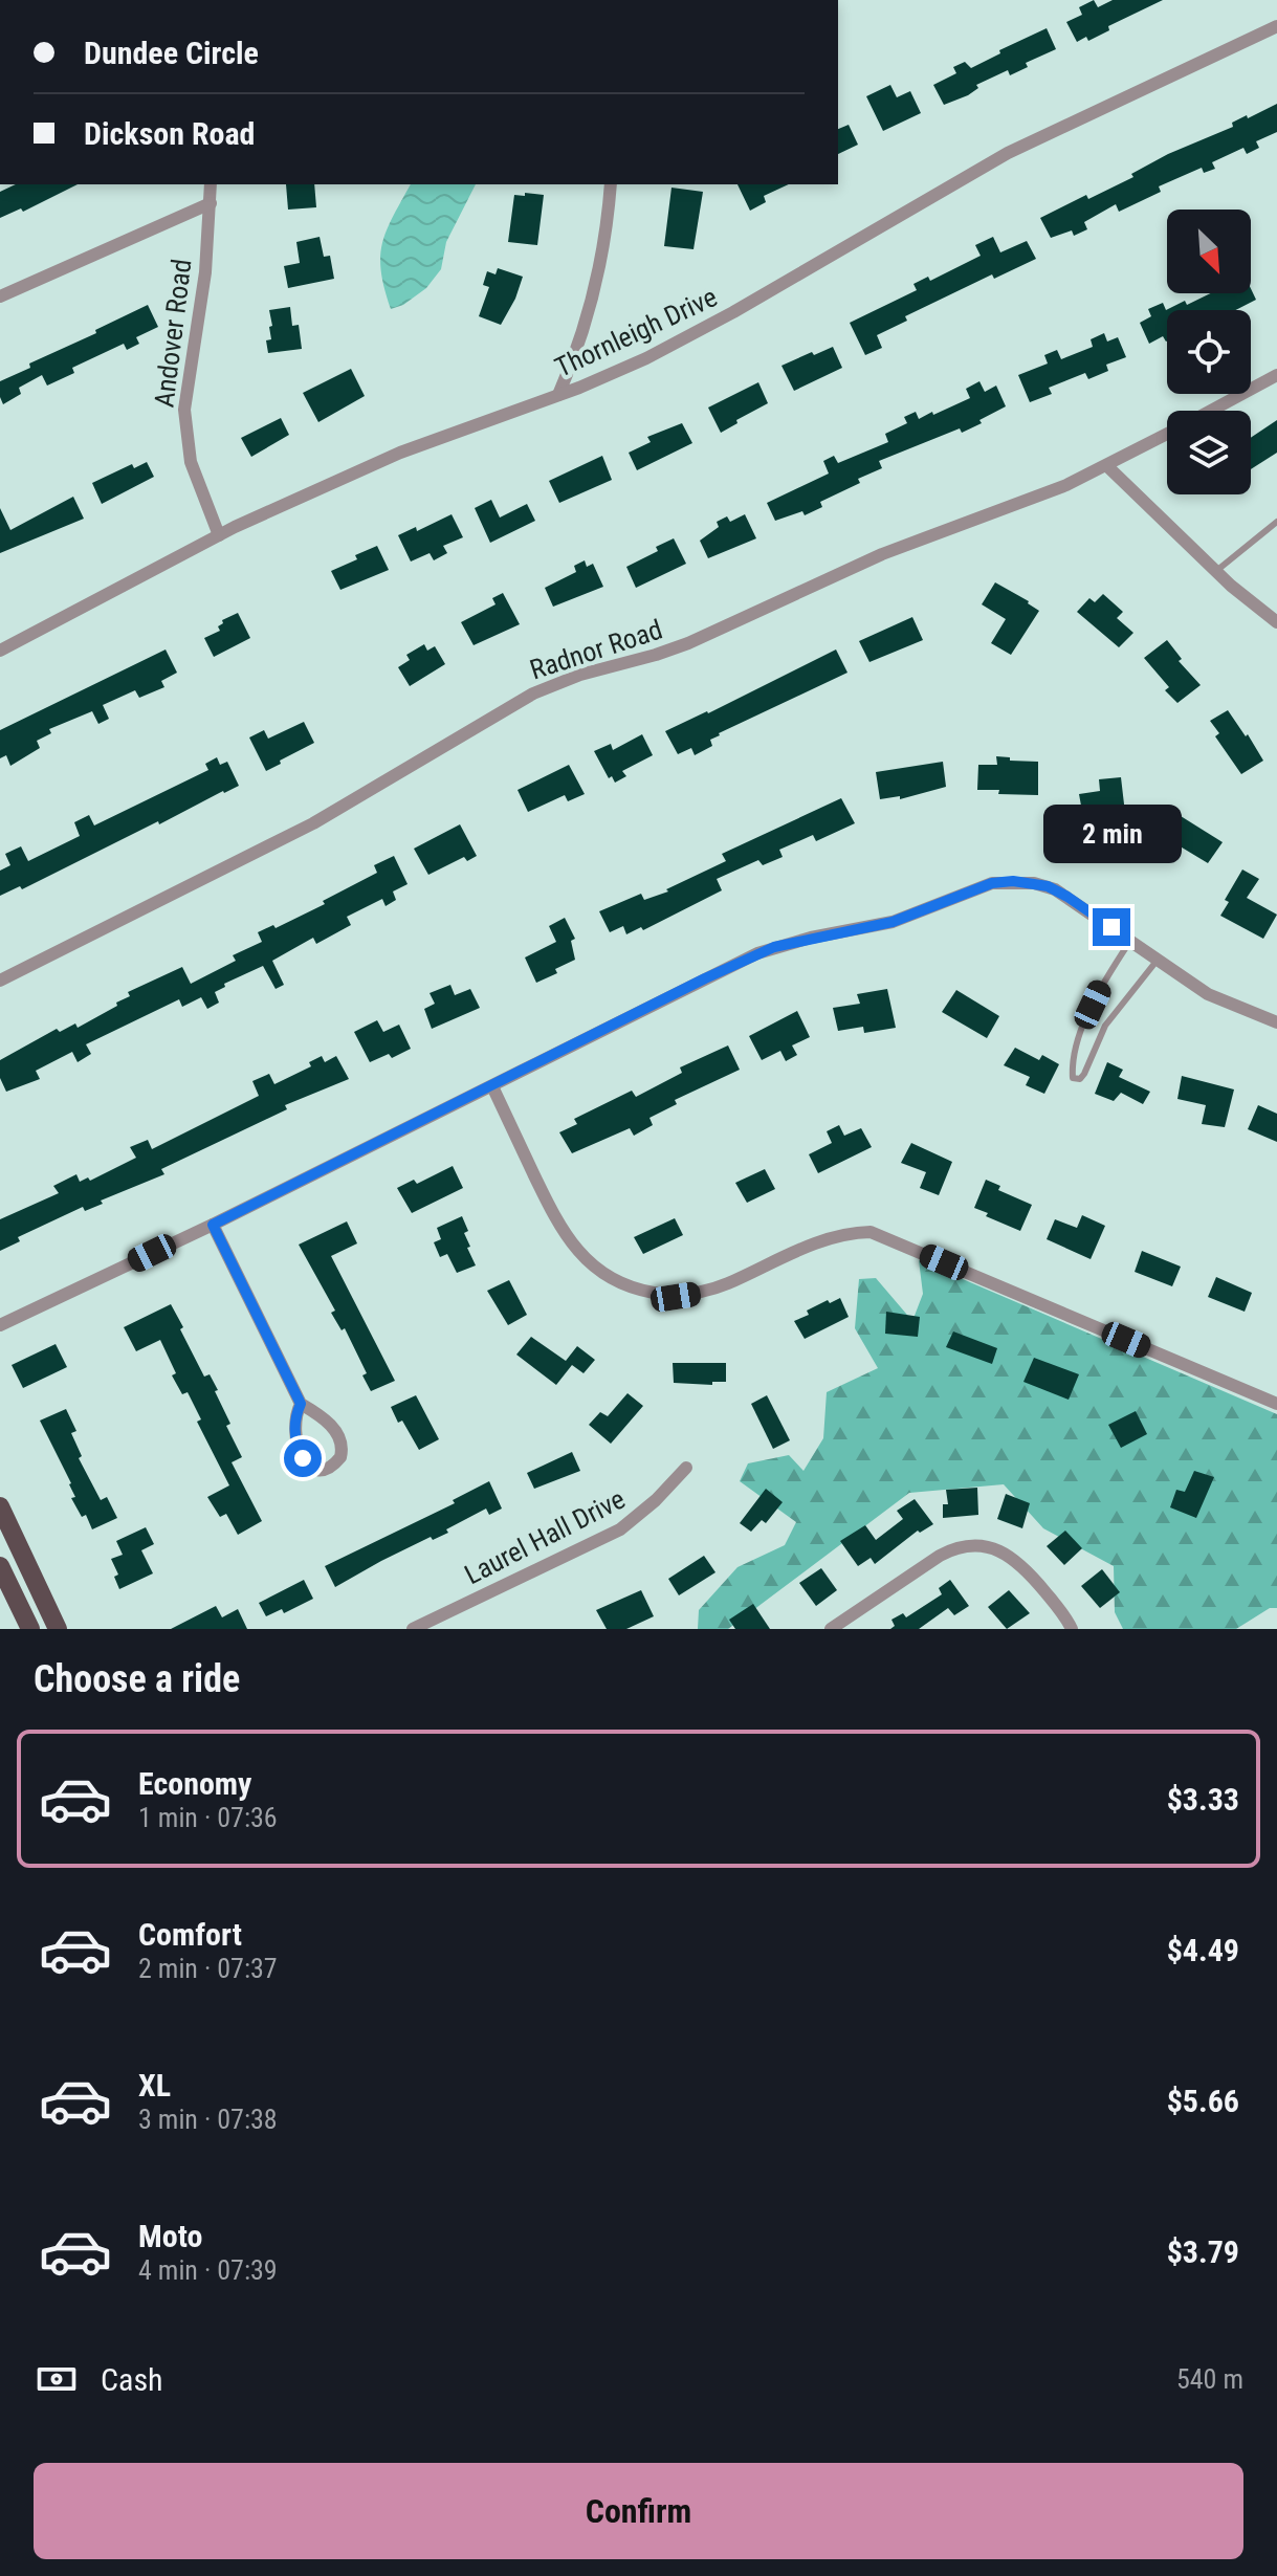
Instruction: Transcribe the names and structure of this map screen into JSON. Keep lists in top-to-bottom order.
{
  "streets": {
    "street": [
      "Thornleigh Drive",
      "Andover Road",
      "Radnor Road",
      "Laurel Hall Drive"
    ]
  },
  "crossings": [
    ["Thornleigh Drive", "Andover Road"]
  ],
  "north": "bottom right",
  "page": {
    "banner": ["Dundee Circle", "Dickson Road"],
    "bubble": "2 min",
    "heading": "Choose a ride",
    "list": [
      {
        "name": "Economy",
        "note": "1 min · 07:36",
        "value": "$3.33"
      },
      {
        "name": "Comfort",
        "note": "2 min · 07:37",
        "value": "$4.49"
      },
      {
        "name": "XL",
        "note": "3 min · 07:38",
        "value": "$5.66"
      },
      {
        "name": "Moto",
        "note": "4 min · 07:39",
        "value": "$3.79"
      }
    ],
    "pay": ["Cash", "540 m"],
    "buttons": "Confirm"
  }
}
